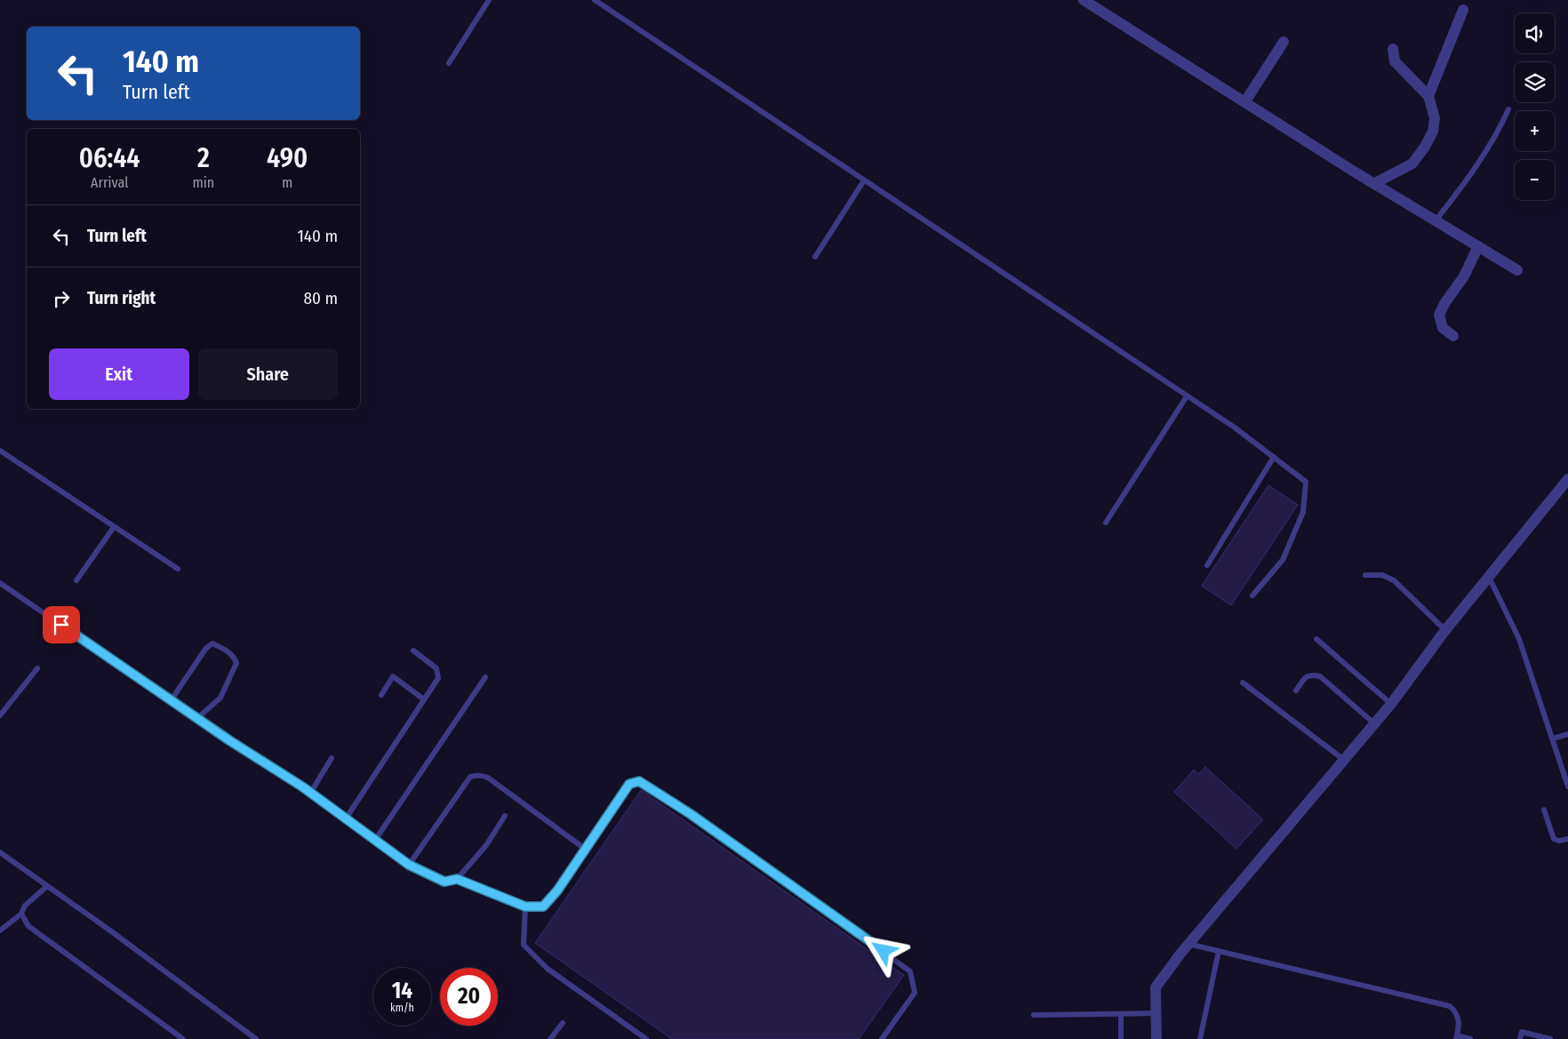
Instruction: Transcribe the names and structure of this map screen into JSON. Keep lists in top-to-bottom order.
{
  "page": {
    "map_buttons": ["+", "−"],
    "turn": ["140 m", "Turn left"],
    "eta": [
      "06:44",
      "Arrival",
      "2",
      "min",
      "490",
      "m"
    ],
    "list": [
      {
        "name": "Turn left",
        "value": "140 m"
      },
      {
        "name": "Turn right",
        "value": "80 m"
      }
    ],
    "buttons": ["Exit", "Share"],
    "speed": "14 km/h",
    "limit": "20"
  }
}
